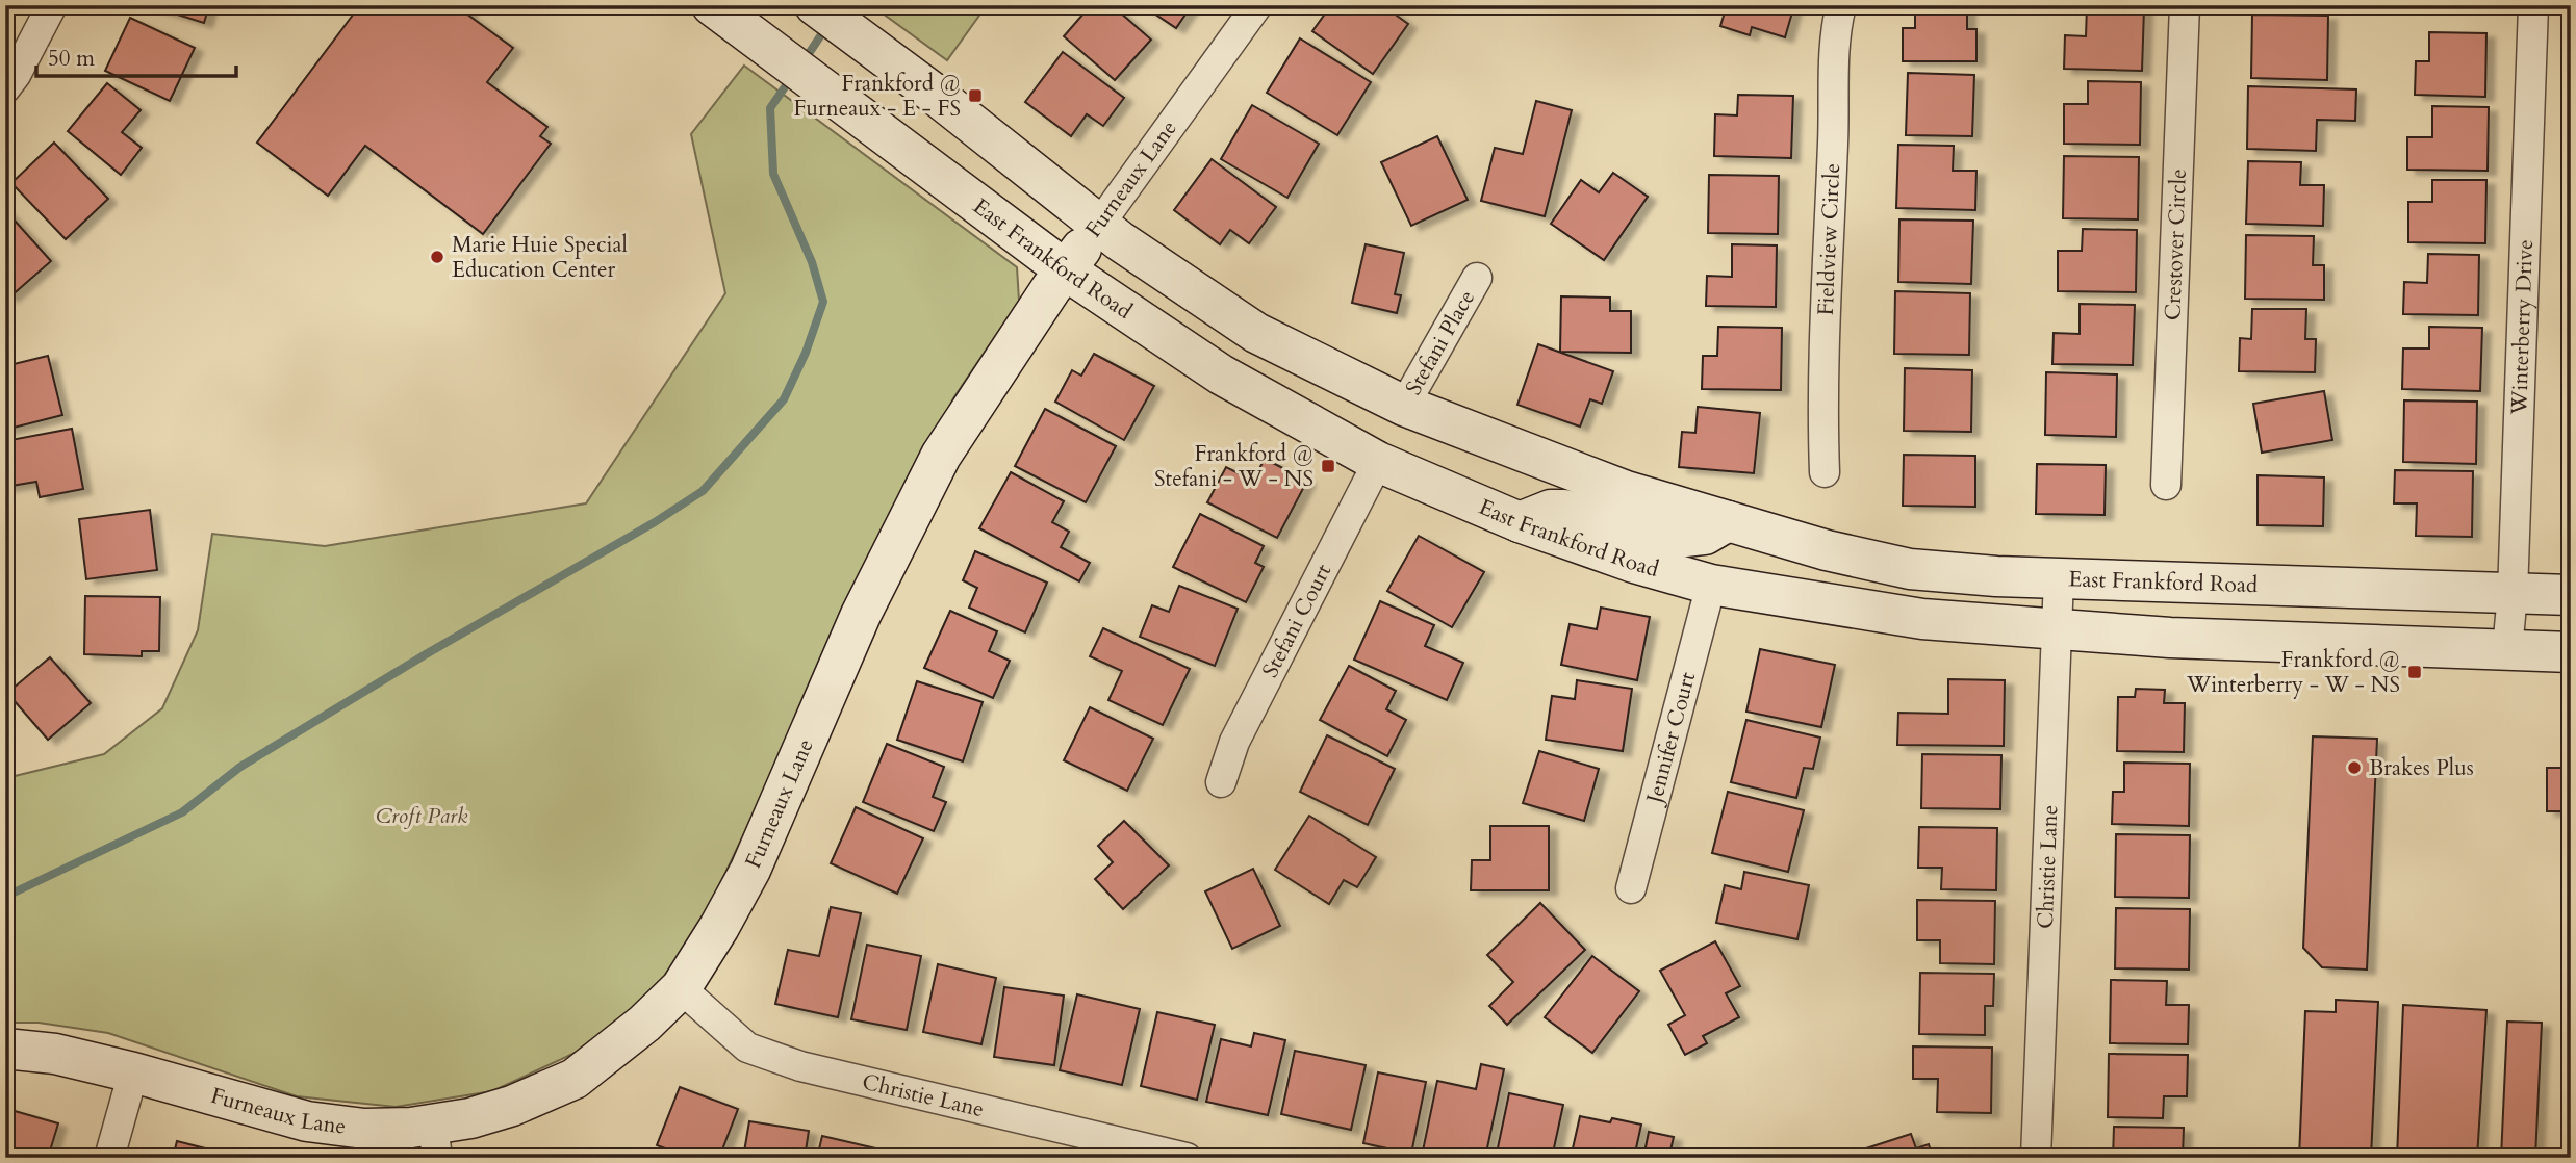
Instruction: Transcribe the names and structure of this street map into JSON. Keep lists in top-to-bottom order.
{
  "streets": {
    "main road": ["Furneaux Lane", "East Frankford Road"],
    "street": [
      "Fieldview Circle",
      "Crestover Circle",
      "Winterberry Drive",
      "Stefani Place",
      "Stefani Court",
      "Jennifer Court",
      "Christie Lane"
    ]
  },
  "crossings": [
    ["Furneaux Lane", "East Frankford Road"],
    ["Furneaux Lane", "Christie Lane"],
    ["East Frankford Road", "Winterberry Drive"],
    ["East Frankford Road", "Stefani Place"],
    ["East Frankford Road", "Stefani Court"],
    ["East Frankford Road", "Jennifer Court"],
    ["East Frankford Road", "Christie Lane"]
  ],
  "parks": ["Croft Park"],
  "places": {
    "transit": ["Frankford @ Furneaux - E - FS", "Frankford @ Stefani - W - NS", "Frankford @ Winterberry - W - NS"],
    "other": ["Marie Huie Special Education Center", "Brakes Plus"]
  },
  "scale_bar": "50 m"
}
